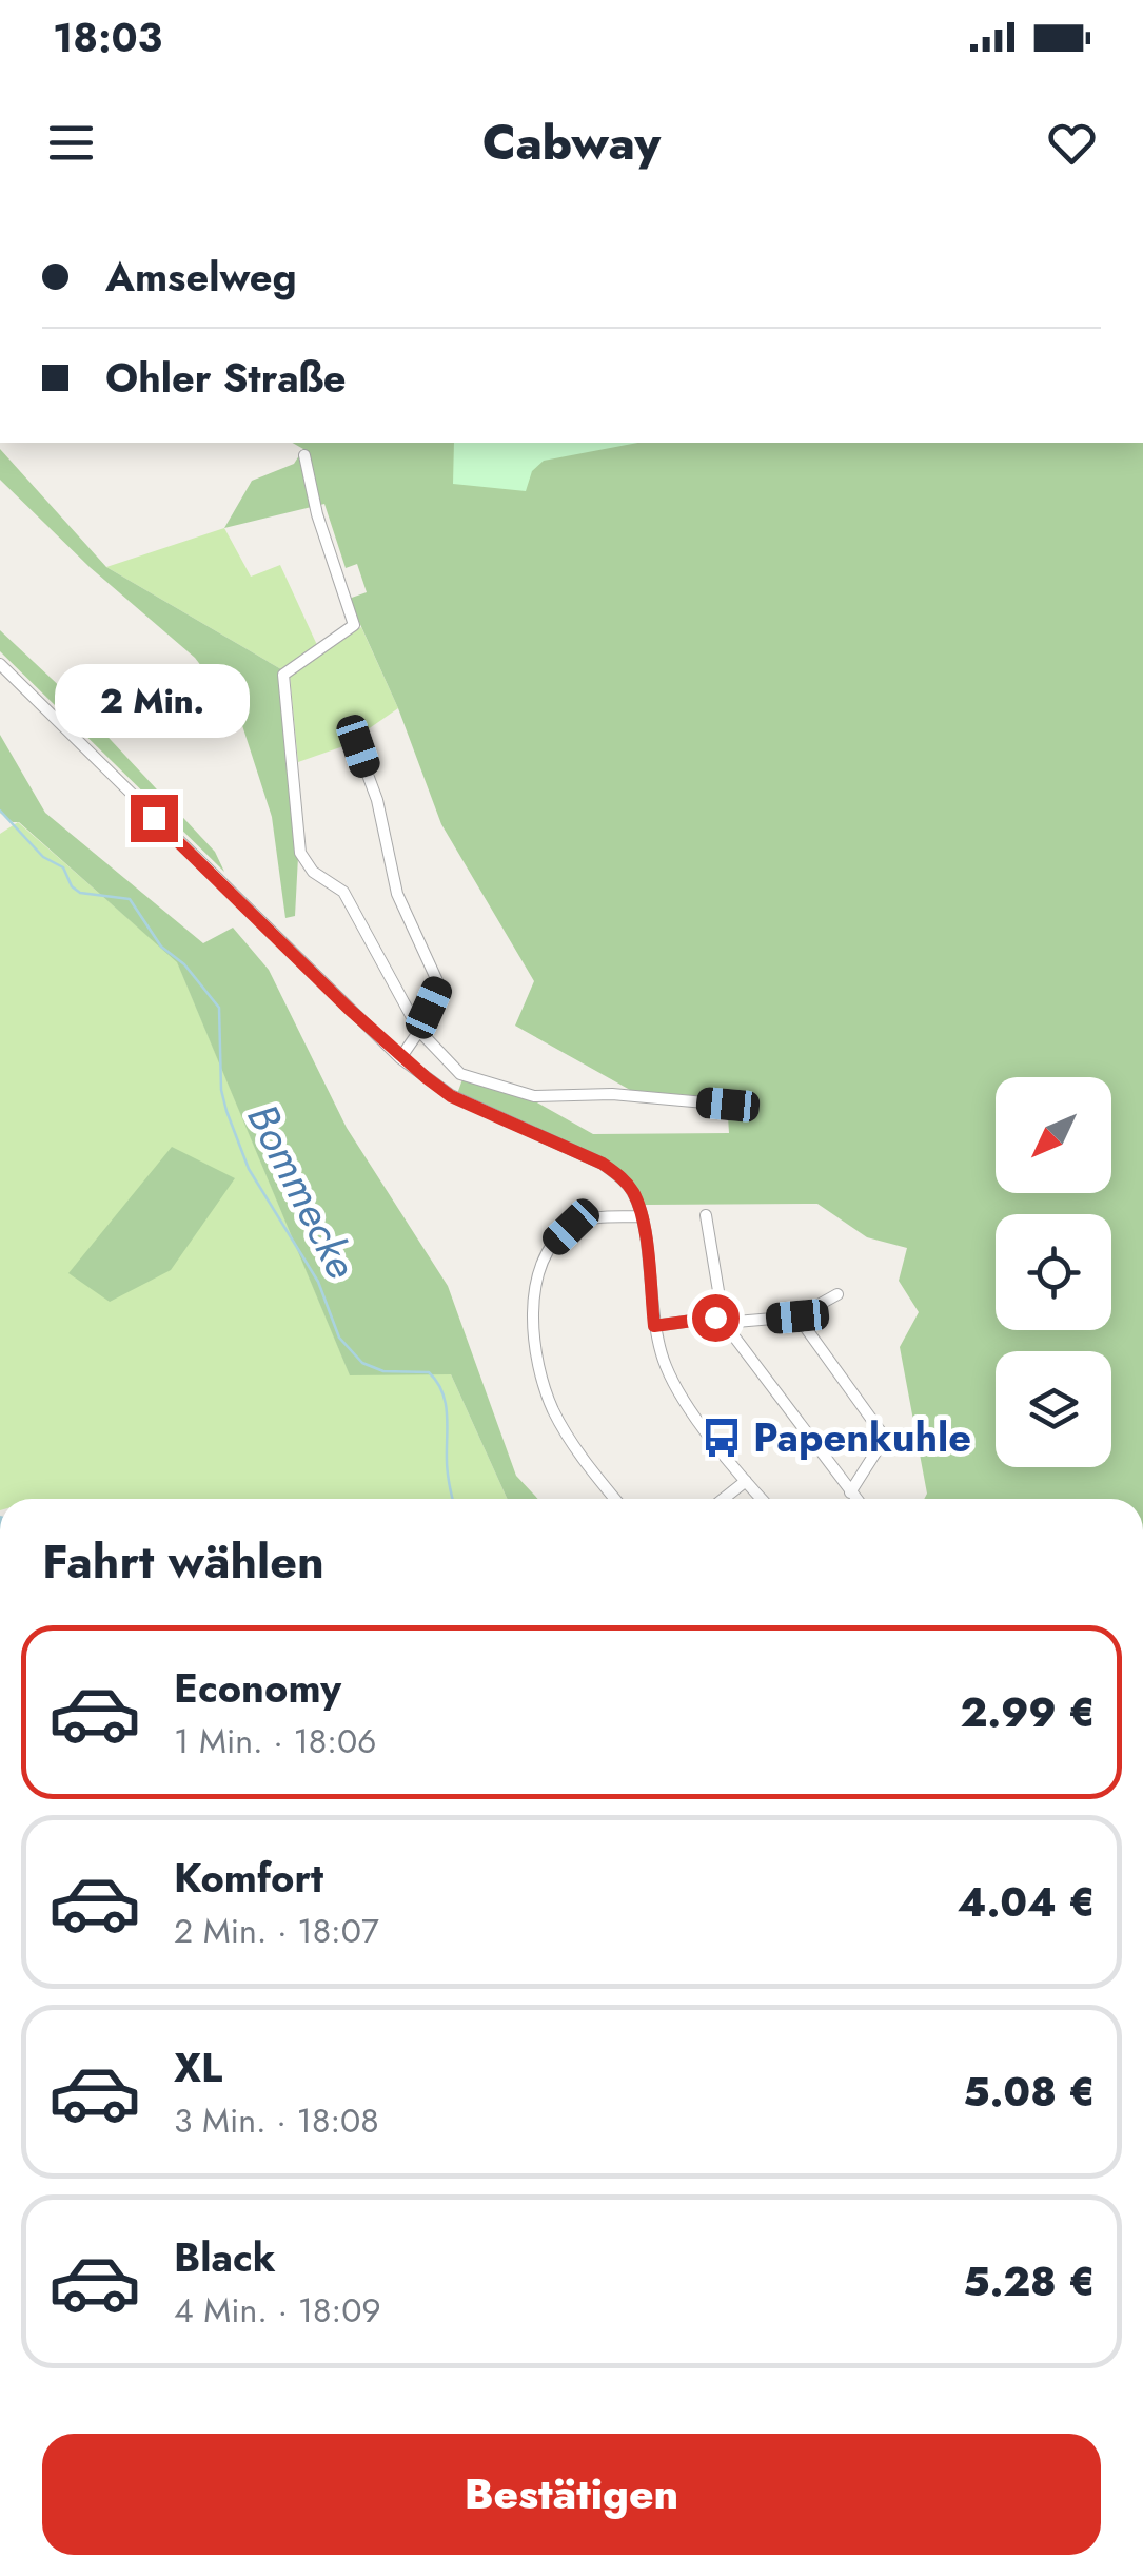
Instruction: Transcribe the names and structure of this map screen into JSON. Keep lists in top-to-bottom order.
{
  "water": ["Bommecke"],
  "places": {
    "bus stop": ["Papenkuhle"]
  },
  "north": "bottom left",
  "page": {
    "status": "18:03",
    "header": "Cabway",
    "banner": ["Amselweg", "Ohler Straße"],
    "bubble": "2 Min.",
    "heading": "Fahrt wählen",
    "list": [
      {
        "name": "Economy",
        "note": "1 Min. · 18:06",
        "value": "2.99 €"
      },
      {
        "name": "Komfort",
        "note": "2 Min. · 18:07",
        "value": "4.04 €"
      },
      {
        "name": "XL",
        "note": "3 Min. · 18:08",
        "value": "5.08 €"
      },
      {
        "name": "Black",
        "note": "4 Min. · 18:09",
        "value": "5.28 €"
      }
    ],
    "buttons": "Bestätigen"
  }
}
